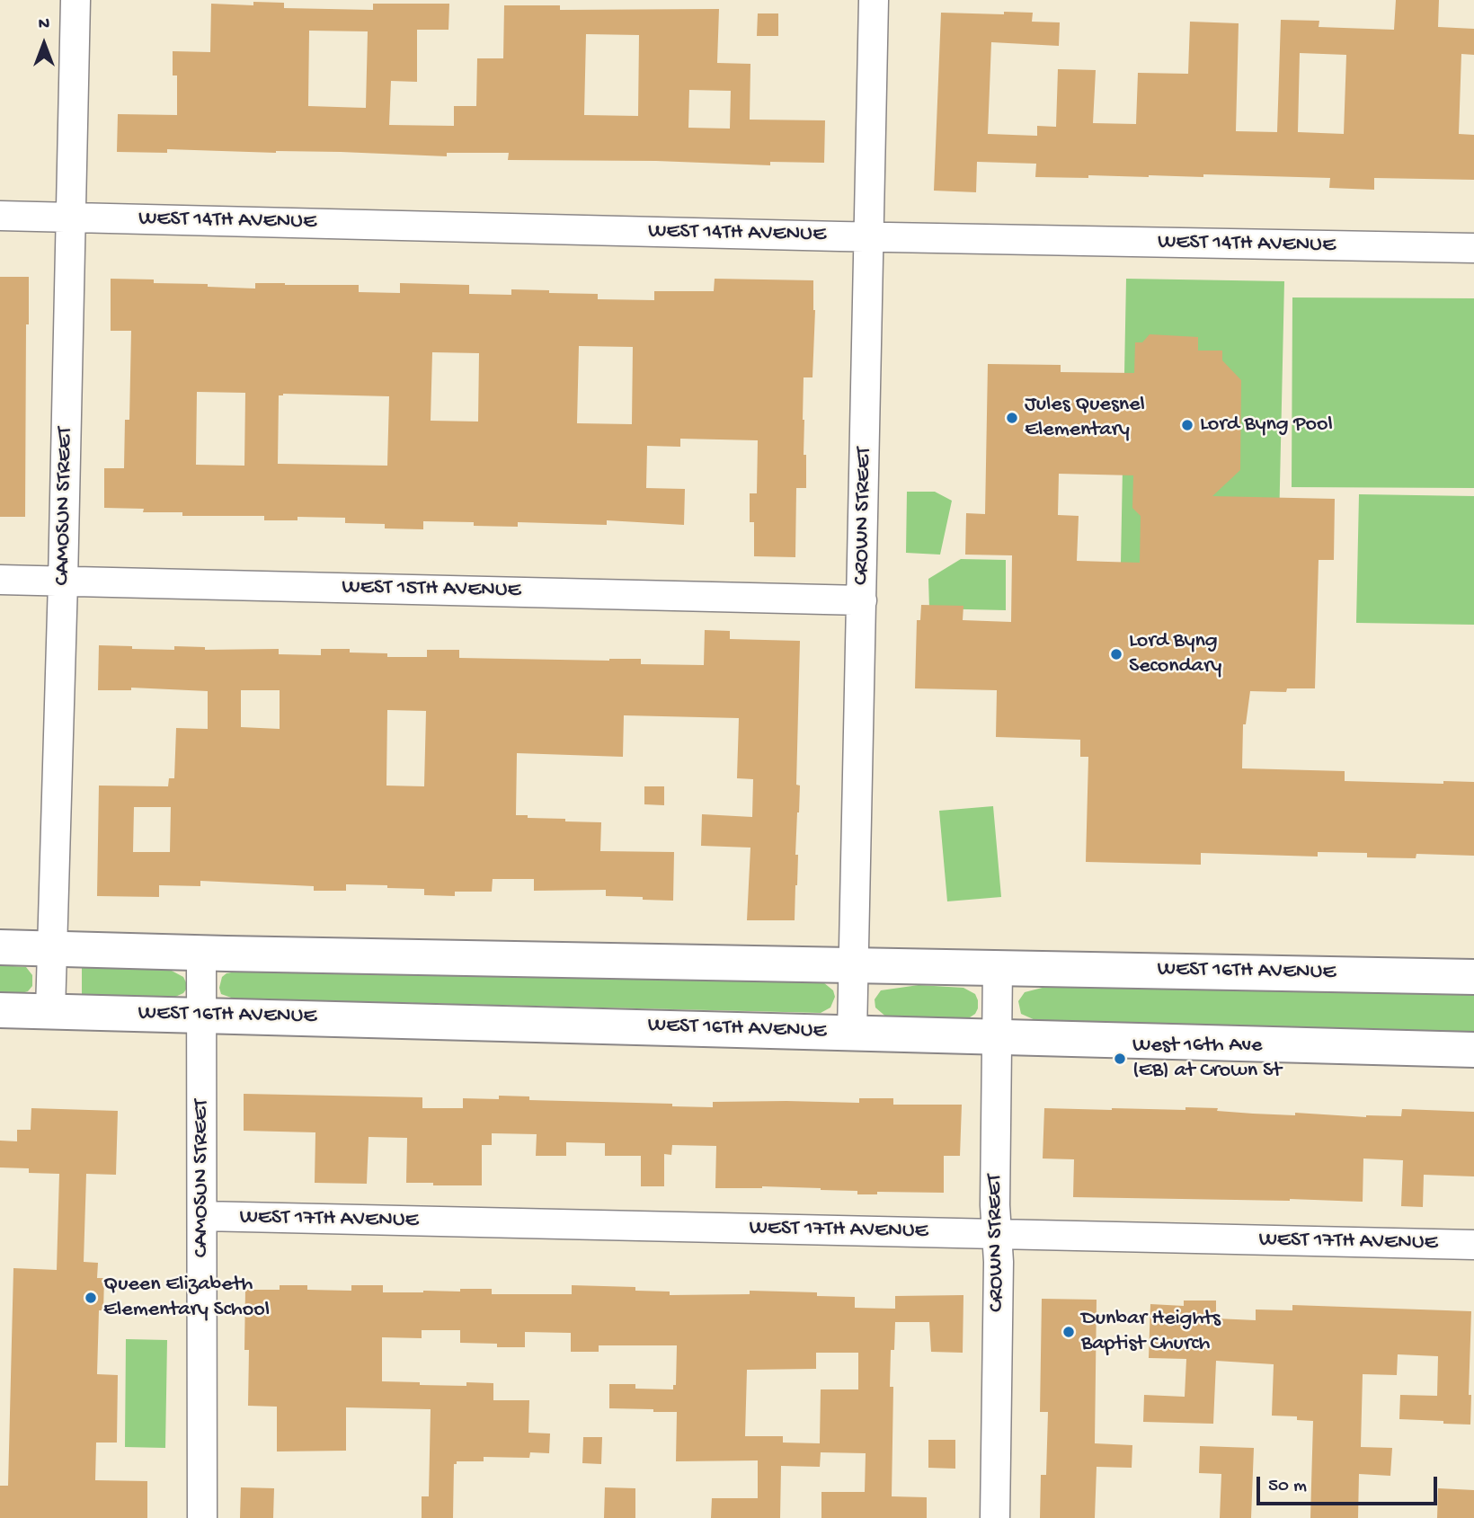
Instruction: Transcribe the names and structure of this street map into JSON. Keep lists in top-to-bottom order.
{
  "streets": {
    "main road": ["WEST 16TH AVENUE"],
    "street": [
      "WEST 14TH AVENUE",
      "CAMOSUN STREET",
      "CROWN STREET",
      "WEST 15TH AVENUE",
      "WEST 17TH AVENUE"
    ]
  },
  "crossings": [
    ["WEST 14TH AVENUE", "CAMOSUN STREET"],
    ["WEST 14TH AVENUE", "CROWN STREET"],
    ["CAMOSUN STREET", "WEST 15TH AVENUE"],
    ["CAMOSUN STREET", "WEST 16TH AVENUE"],
    ["CAMOSUN STREET", "WEST 17TH AVENUE"],
    ["CROWN STREET", "WEST 15TH AVENUE"],
    ["CROWN STREET", "WEST 16TH AVENUE"],
    ["CROWN STREET", "WEST 17TH AVENUE"]
  ],
  "places": [
    "Jules Quesnel Elementary",
    "Lord Byng Pool",
    "Lord Byng Secondary",
    "West 16th Ave (EB) at Crown St",
    "Queen Elizabeth Elementary School",
    "Dunbar Heights Baptist Church"
  ],
  "scale_bar": "50 m",
  "north": "top"
}
